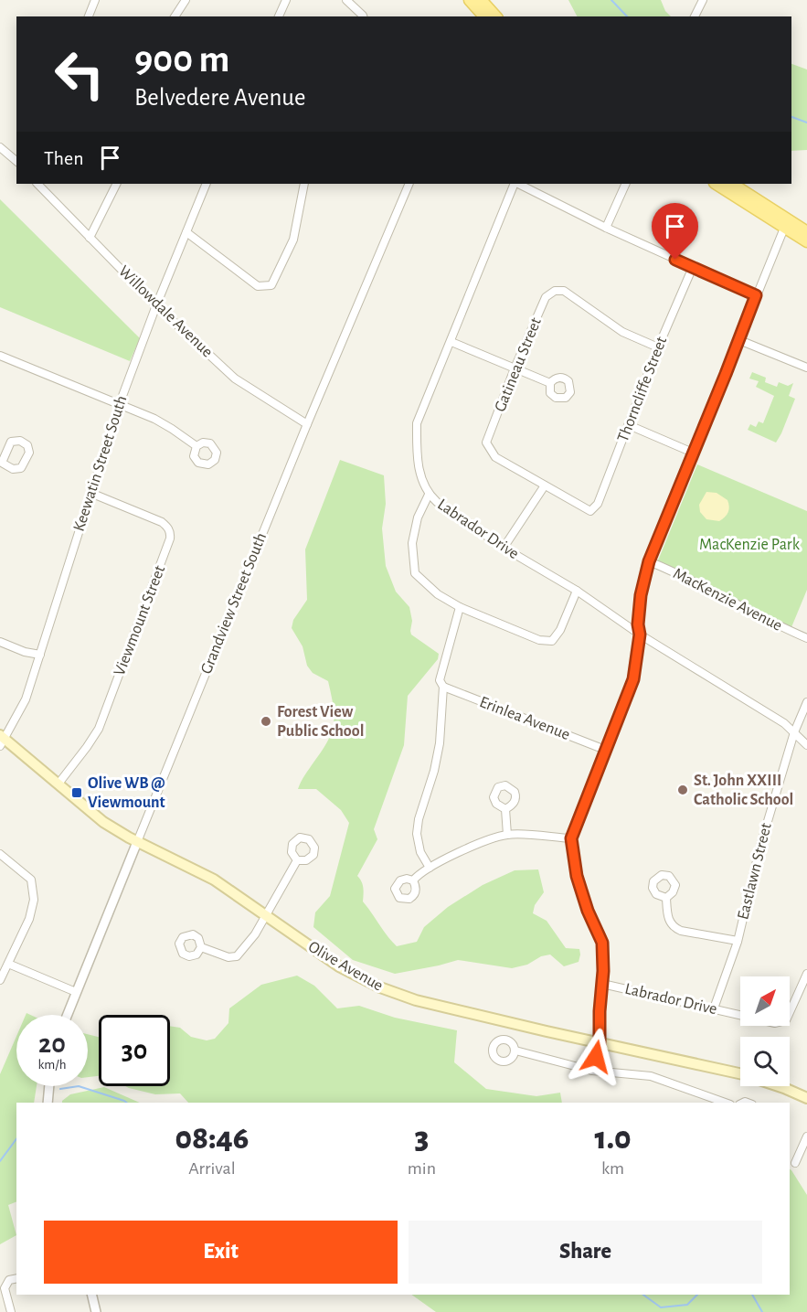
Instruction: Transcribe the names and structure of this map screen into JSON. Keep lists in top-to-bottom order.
{
  "streets": {
    "main road": ["Olive Avenue"],
    "street": [
      "Willowdale Avenue",
      "Gatineau Street",
      "Thorncliffe Street",
      "Keewatin Street South",
      "Labrador Drive",
      "MacKenzie Avenue",
      "Grandview Street South",
      "Viewmount Street",
      "Erinlea Avenue",
      "Eastlawn Street"
    ]
  },
  "crossings": [
    ["Willowdale Avenue", "Keewatin Street South"],
    ["Willowdale Avenue", "Grandview Street South"],
    ["Gatineau Street", "Thorncliffe Street"],
    ["Keewatin Street South", "Viewmount Street"],
    ["Keewatin Street South", "Olive Avenue"],
    ["Labrador Drive", "Eastlawn Street"],
    ["Grandview Street South", "Olive Avenue"],
    ["Viewmount Street", "Olive Avenue"]
  ],
  "parks": ["MacKenzie Park"],
  "places": {
    "other": ["Forest View Public School", "St. John XXIII Catholic School"],
    "transit": ["Olive WB @ Viewmount"]
  },
  "north": "top right",
  "page": {
    "turn": ["900 m", "Belvedere Avenue"],
    "then": "Then",
    "speed": "20 km/h",
    "limit": "30",
    "eta": [
      "08:46",
      "Arrival",
      "3",
      "min",
      "1.0",
      "km"
    ],
    "buttons": ["Exit", "Share"]
  }
}
